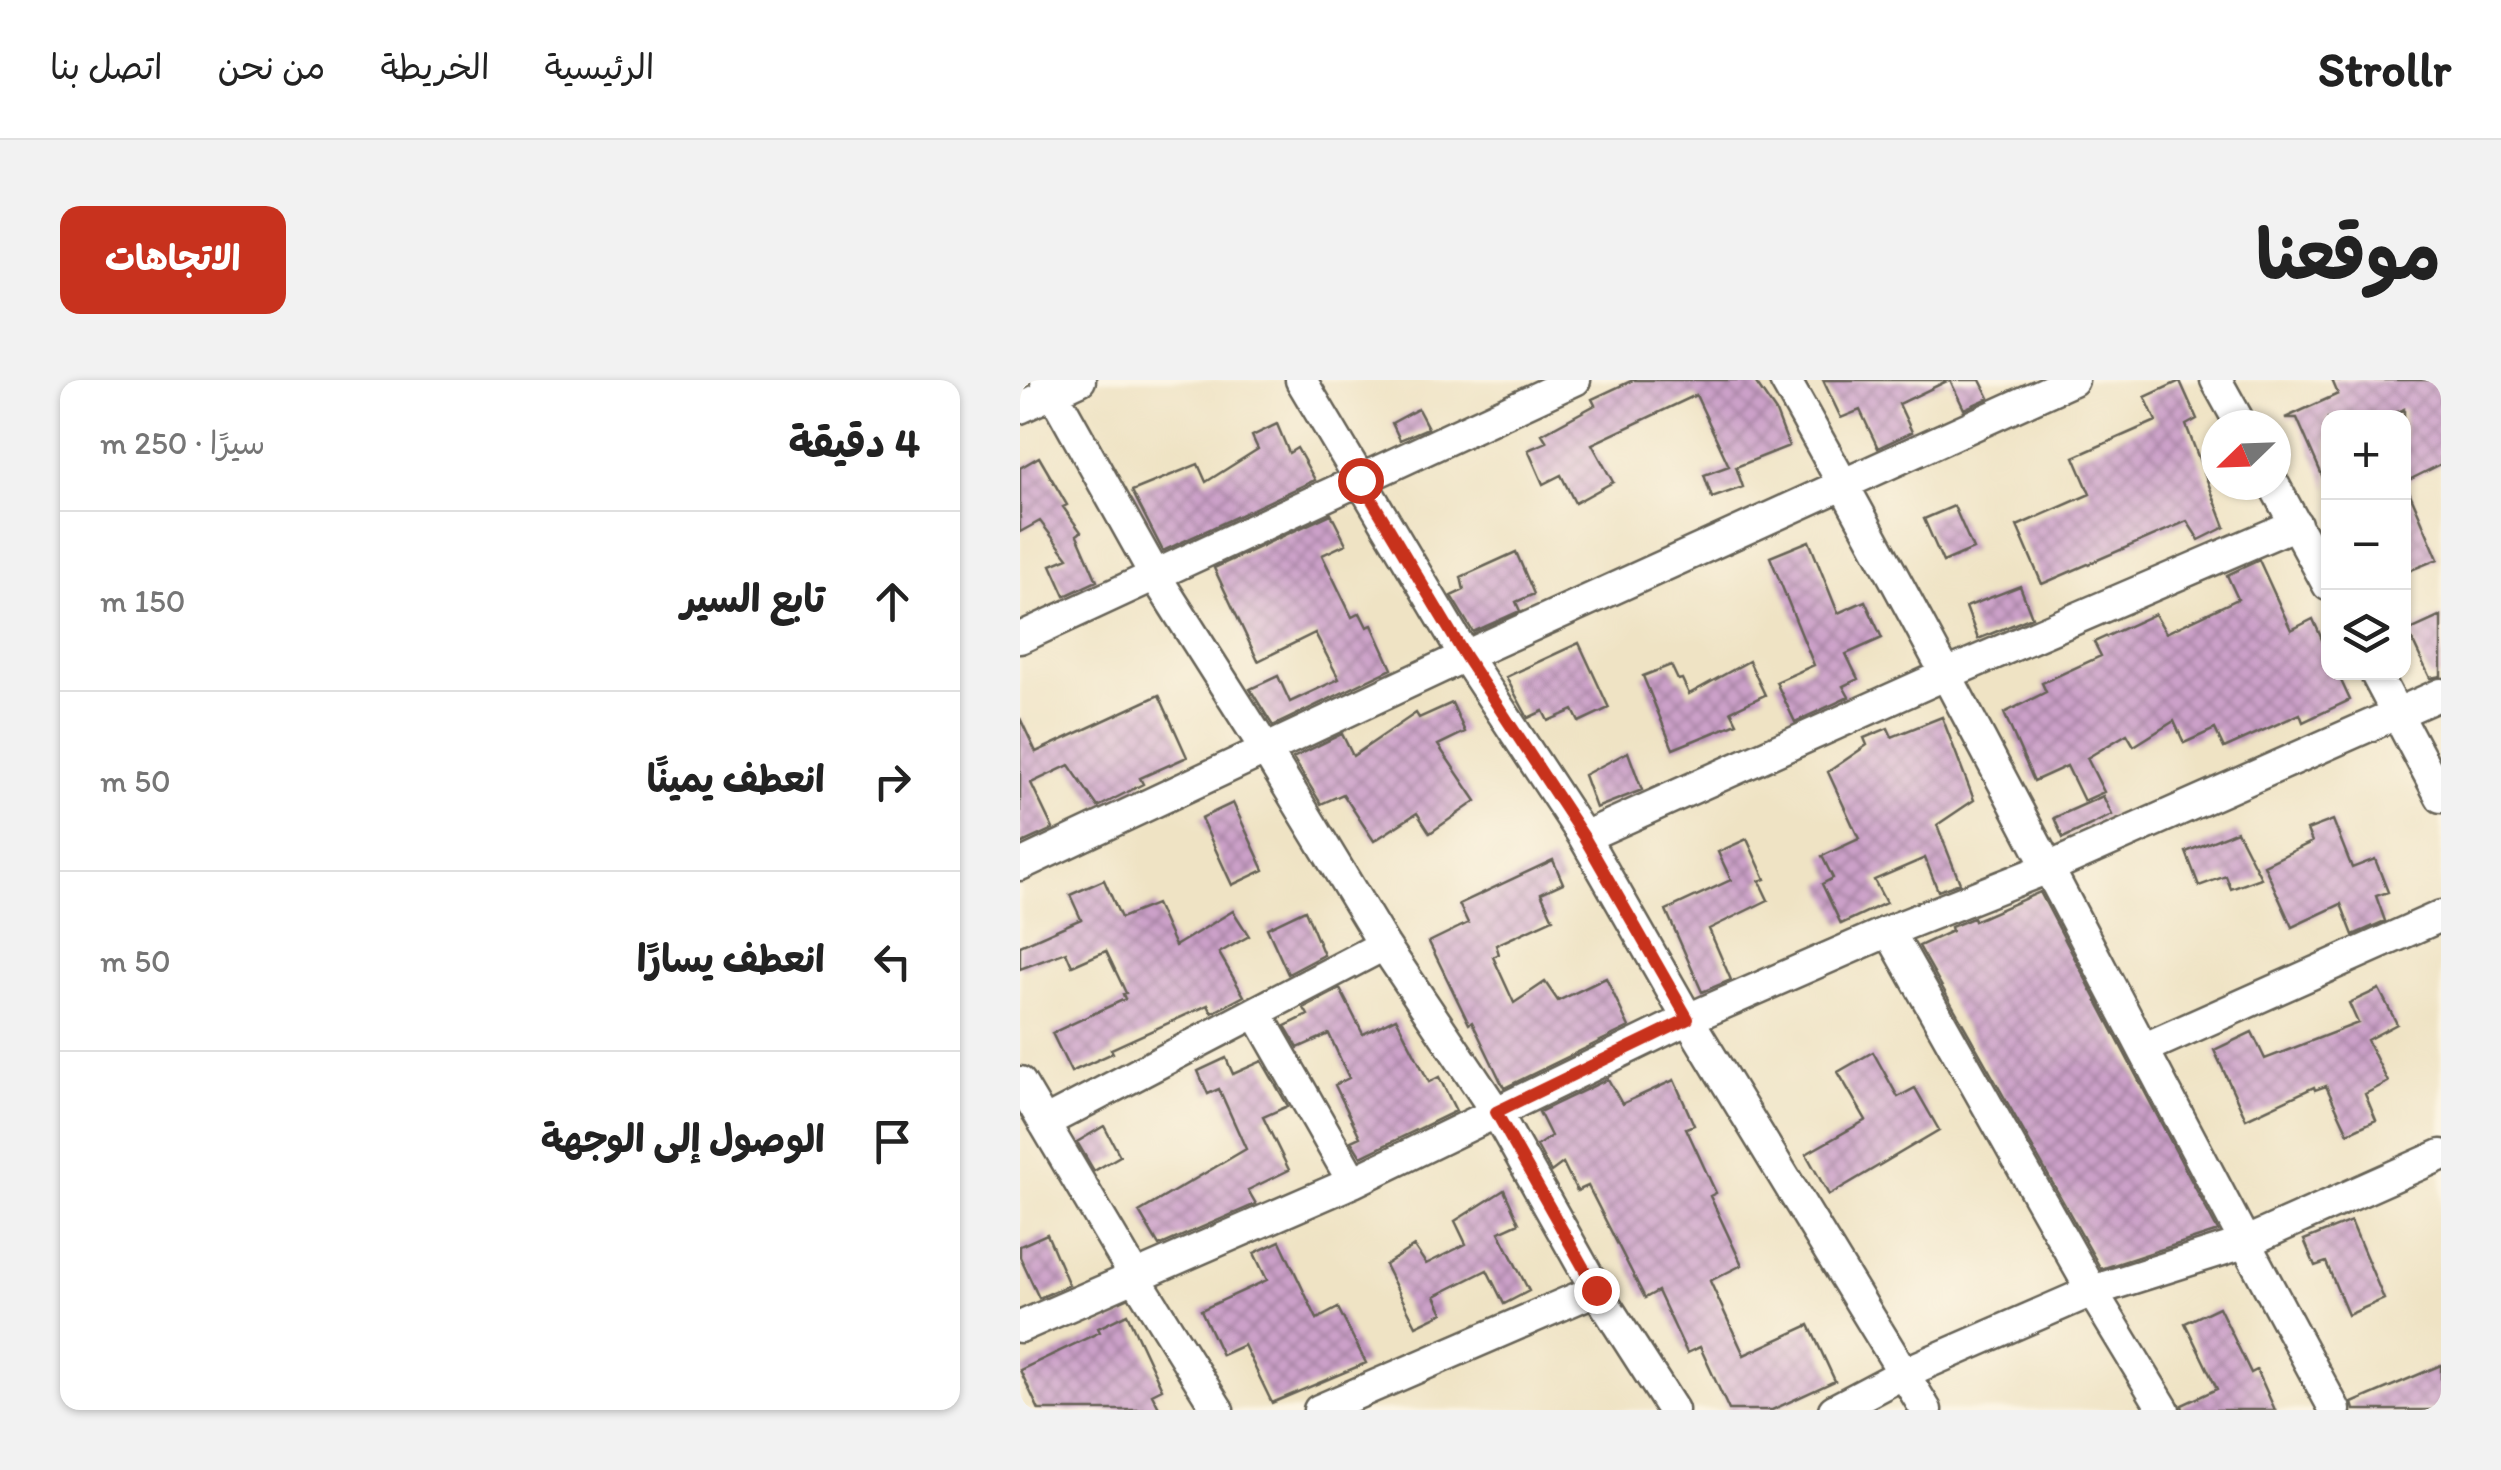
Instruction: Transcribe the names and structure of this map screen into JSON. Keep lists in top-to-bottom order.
{
  "north": "bottom left",
  "page": {
    "header": "Strollr",
    "nav": [
      "الرئيسية",
      "الخريطة",
      "من نحن",
      "اتصل بنا"
    ],
    "title": "موقعنا",
    "buttons": "الاتجاهات",
    "heading": ["4 دقيقة", "سيرًا · 250 m"],
    "map_buttons": ["+", "−"],
    "list": [
      ["تابع السير", "150 m"],
      ["انعطف يمينًا", "50 m"],
      ["انعطف يسارًا", "50 m"],
      "الوصول إلى الوجهة"
    ]
  }
}
